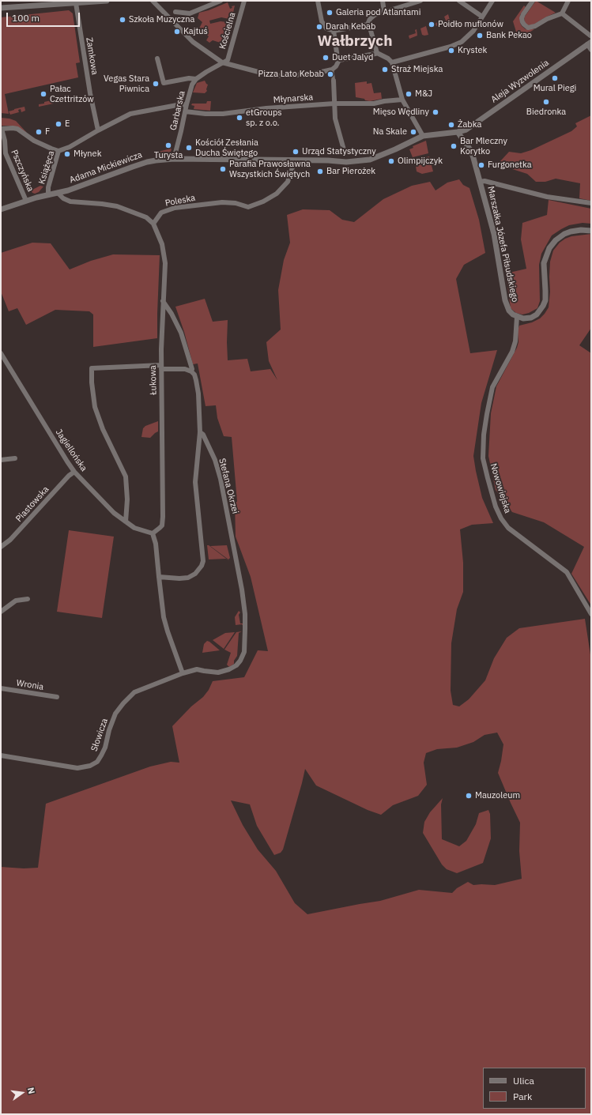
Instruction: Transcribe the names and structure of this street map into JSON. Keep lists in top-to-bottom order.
{
  "streets": {
    "street": [
      "Kościelna",
      "Zamkowa",
      "Aleja Wyzwolenia",
      "Młynarska",
      "Garbarska",
      "Książęca",
      "Adama Mickiewicza",
      "Pszczyńska",
      "Poleska",
      "Marszałka Józefa Piłsudskiego",
      "Łukowa",
      "Jagiellońska",
      "Stefana Okrzei",
      "Nowowiejska",
      "Piastowska",
      "Wronia",
      "Słowicza"
    ]
  },
  "crossings": [
    ["Zamkowa", "Książęca"],
    ["Aleja Wyzwolenia", "Adama Mickiewicza"],
    ["Aleja Wyzwolenia", "Marszałka Józefa Piłsudskiego"],
    ["Młynarska", "Garbarska"],
    ["Garbarska", "Adama Mickiewicza"],
    ["Książęca", "Adama Mickiewicza"],
    ["Adama Mickiewicza", "Pszczyńska"],
    ["Adama Mickiewicza", "Poleska"],
    ["Poleska", "Łukowa"],
    ["Marszałka Józefa Piłsudskiego", "Nowowiejska"],
    ["Łukowa", "Jagiellońska"],
    ["Jagiellońska", "Piastowska"],
    ["Stefana Okrzei", "Słowicza"]
  ],
  "districts": ["Wałbrzych"],
  "places": [
    "Galeria pod Atlantami",
    "Szkoła Muzyczna",
    "Poidło muflonów",
    "Darah Kebab",
    "Kajtuś",
    "Bank Pekao",
    "Krystek",
    "Duet Jalyd",
    "Straż Miejska",
    "Pizza Lato Kebab",
    "Mural Piegi",
    "Vegas Stara Piwnica",
    "Pałac Czettritzów",
    "M&J",
    "Biedronka",
    "Mięso Wędliny",
    "etGroups sp. z o.o.",
    "E",
    "Żabka",
    "F",
    "Na Skale",
    "Turysta",
    "Bar Mleczny Korytko",
    "Kościół Zesłania Ducha Świętego",
    "Urząd Statystyczny",
    "Młynek",
    "Olimpijczyk",
    "Furgonetka",
    "Parafia Prawosławna Wszystkich Świętych",
    "Bar Pierożek",
    "Mauzoleum"
  ],
  "legend": ["Ulica", "Park"],
  "scale_bar": "100 m",
  "north": "right"
}
